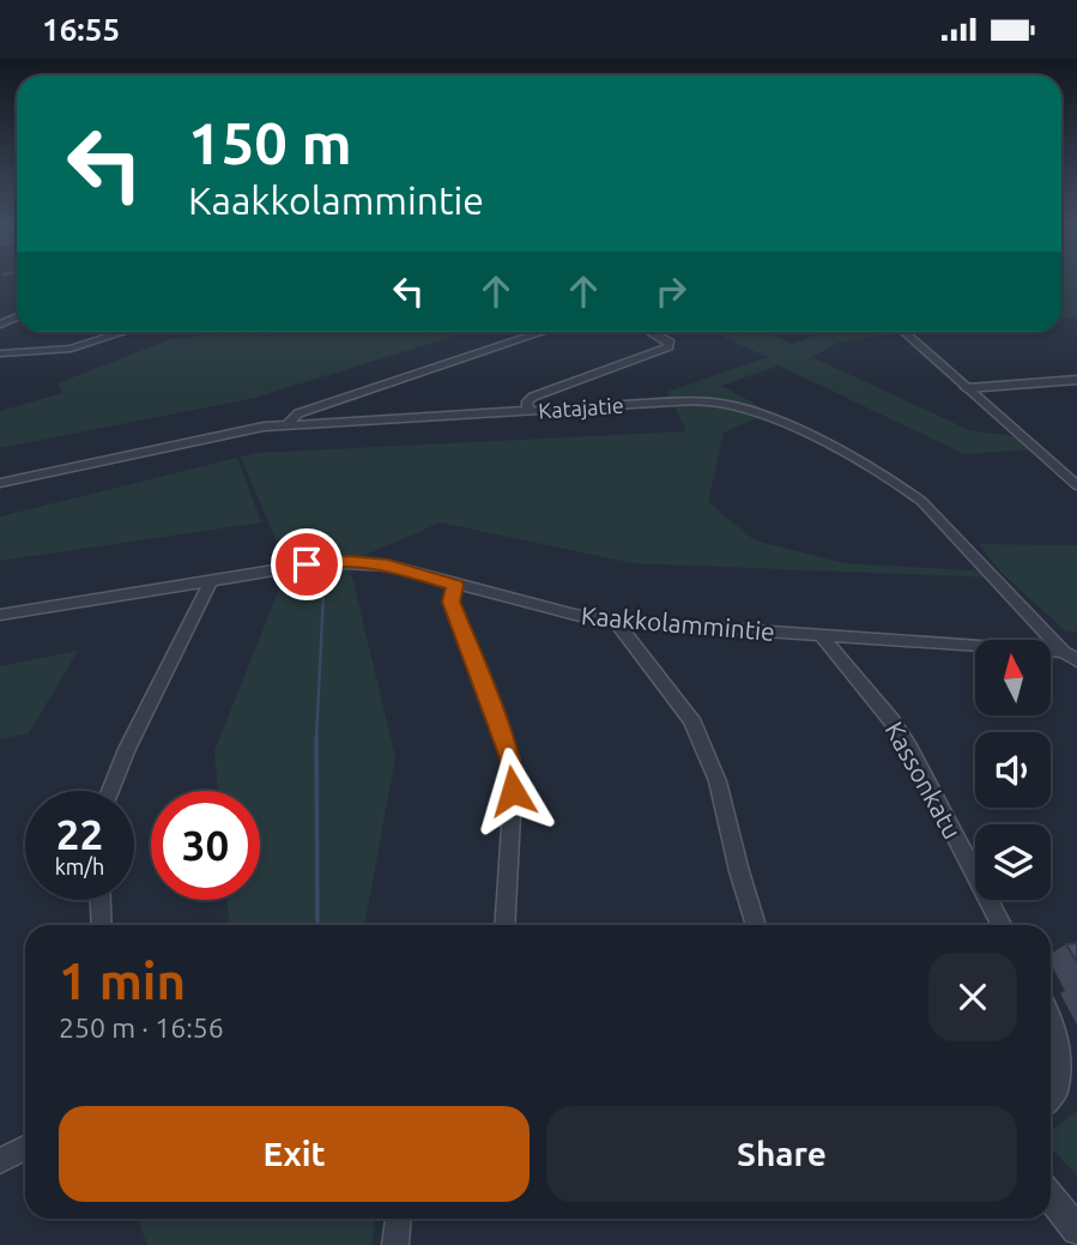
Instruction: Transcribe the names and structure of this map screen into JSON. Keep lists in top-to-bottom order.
{
  "streets": {
    "street": ["Katajatie", "Kaakkolammintie", "Kassonkatu"]
  },
  "crossings": [
    ["Katajatie", "Kaakkolammintie"],
    ["Kaakkolammintie", "Kassonkatu"]
  ],
  "north": "top",
  "page": {
    "status": "16:55",
    "turn": ["150 m", "Kaakkolammintie"],
    "speed": "22 km/h",
    "limit": "30",
    "heading": ["1 min", "250 m · 16:56"],
    "buttons": ["Exit", "Share"]
  }
}
